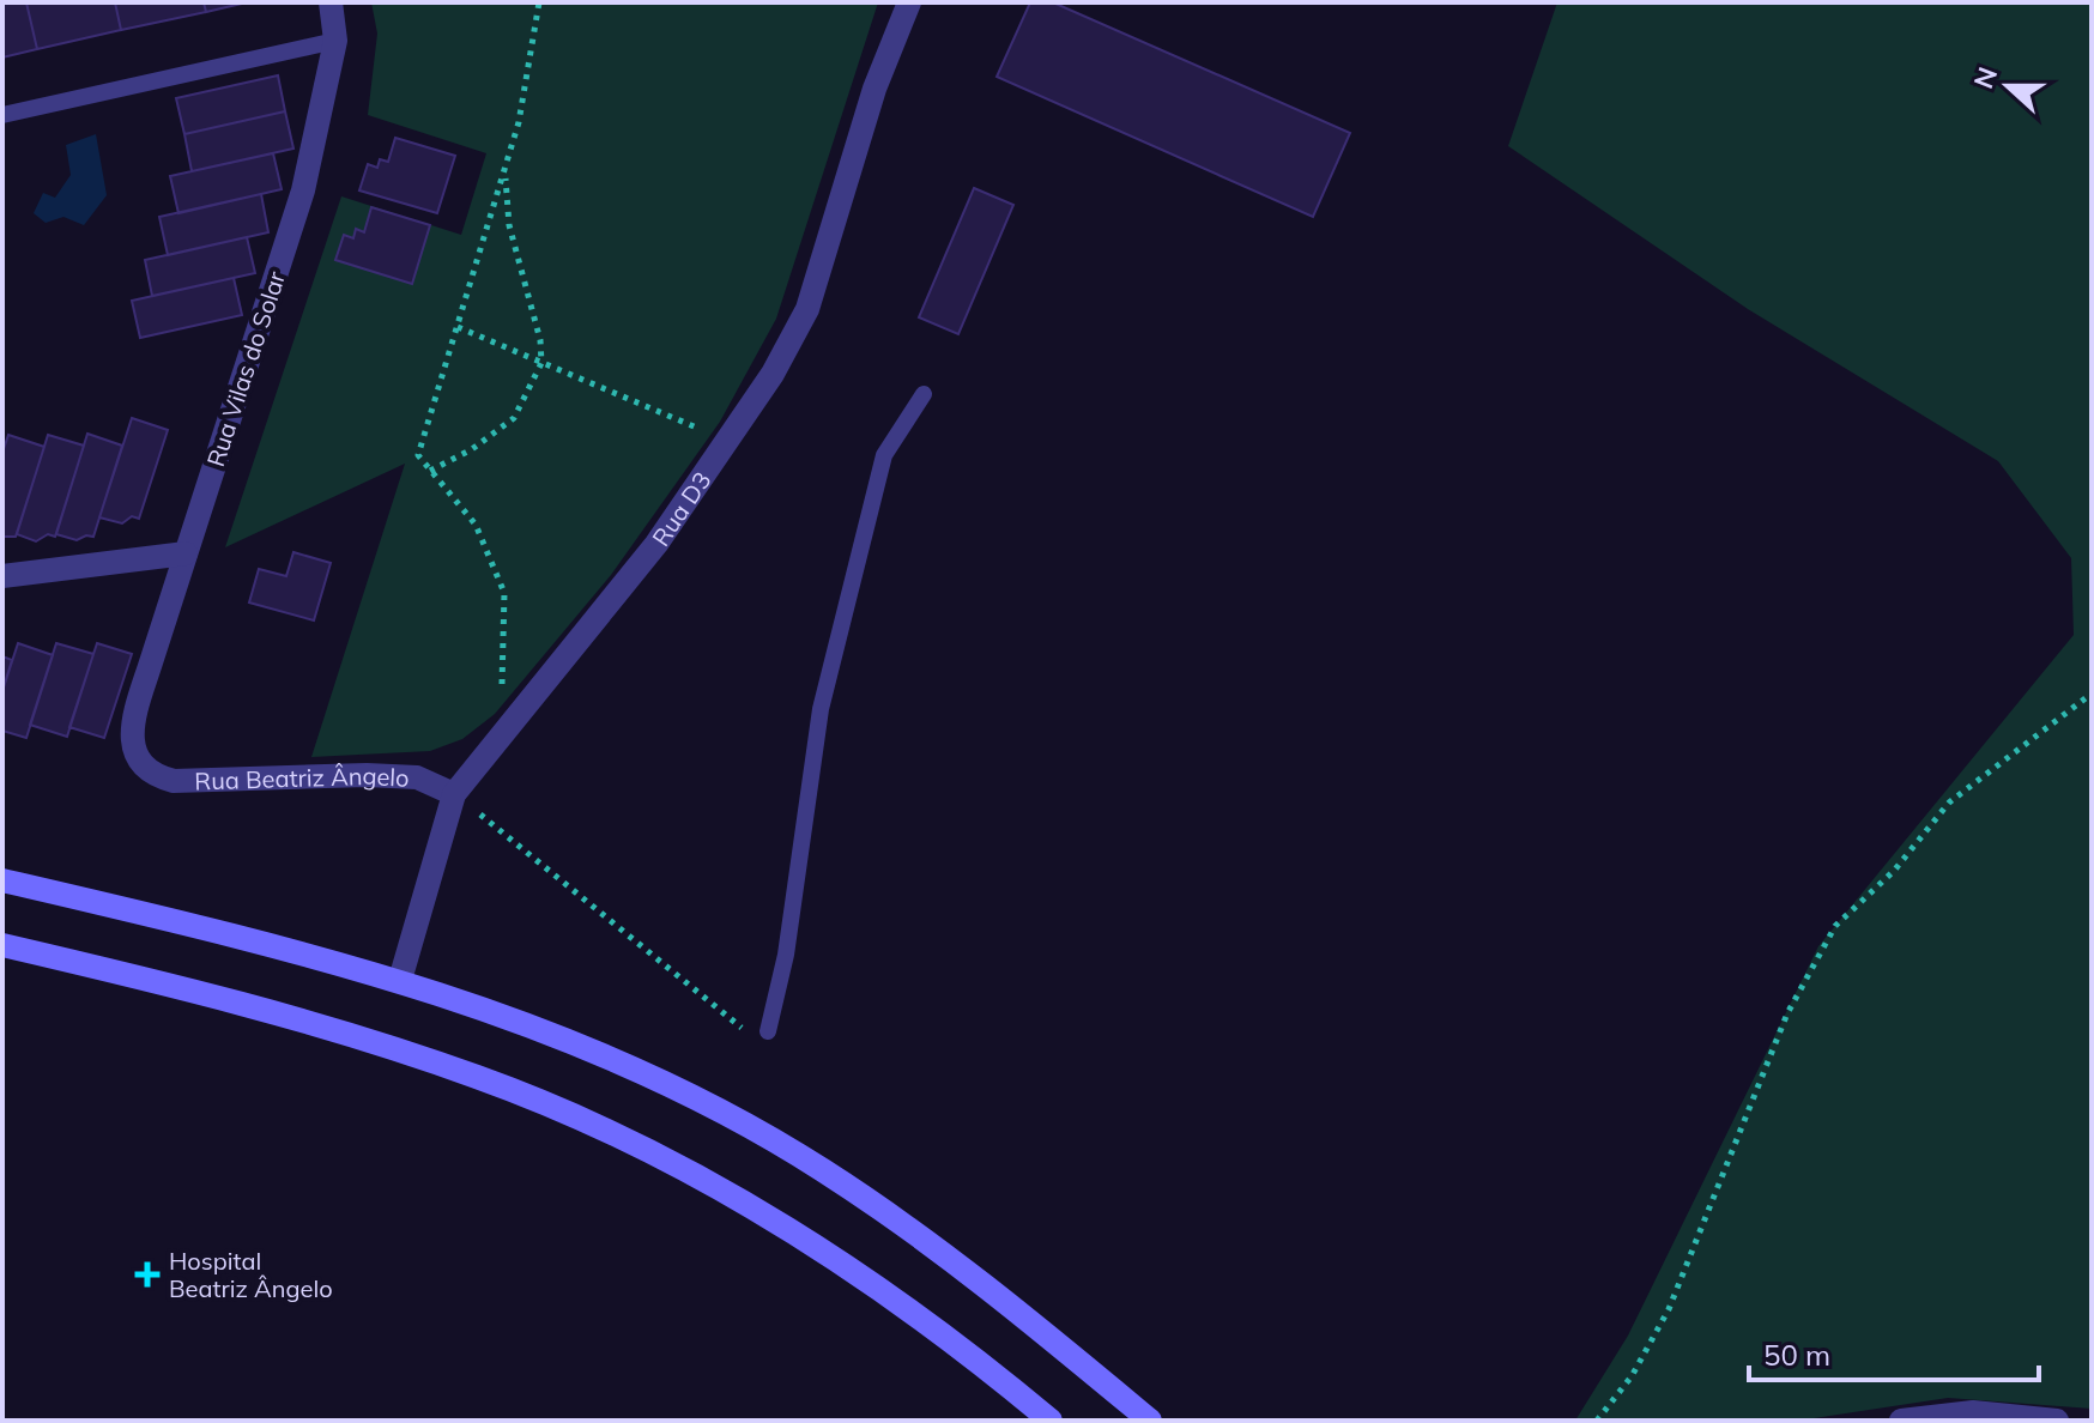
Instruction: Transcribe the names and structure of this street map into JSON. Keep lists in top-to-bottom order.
{
  "streets": {
    "street": ["Rua Vilas do Solar", "Rua D3", "Rua Beatriz Ângelo"]
  },
  "crossings": [
    ["Rua Vilas do Solar", "Rua Beatriz Ângelo"],
    ["Rua D3", "Rua Beatriz Ângelo"]
  ],
  "places": {
    "health": ["Hospital Beatriz Ângelo"]
  },
  "scale_bar": "50 m",
  "north": "left"
}
